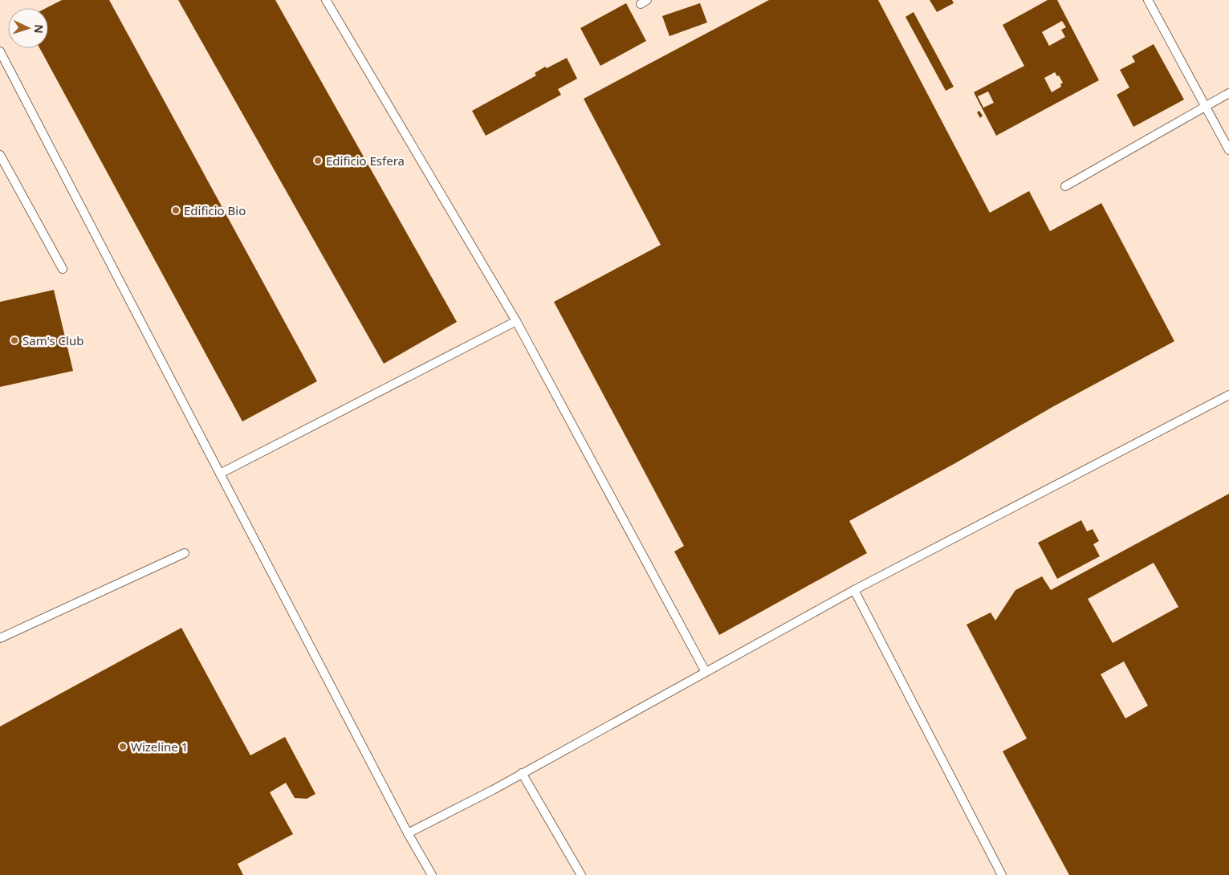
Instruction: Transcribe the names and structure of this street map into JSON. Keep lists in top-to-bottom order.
{
  "places": [
    "Edificio Esfera",
    "Edificio Bio",
    "Sam's Club",
    "Wizeline 1"
  ],
  "north": "right"
}
